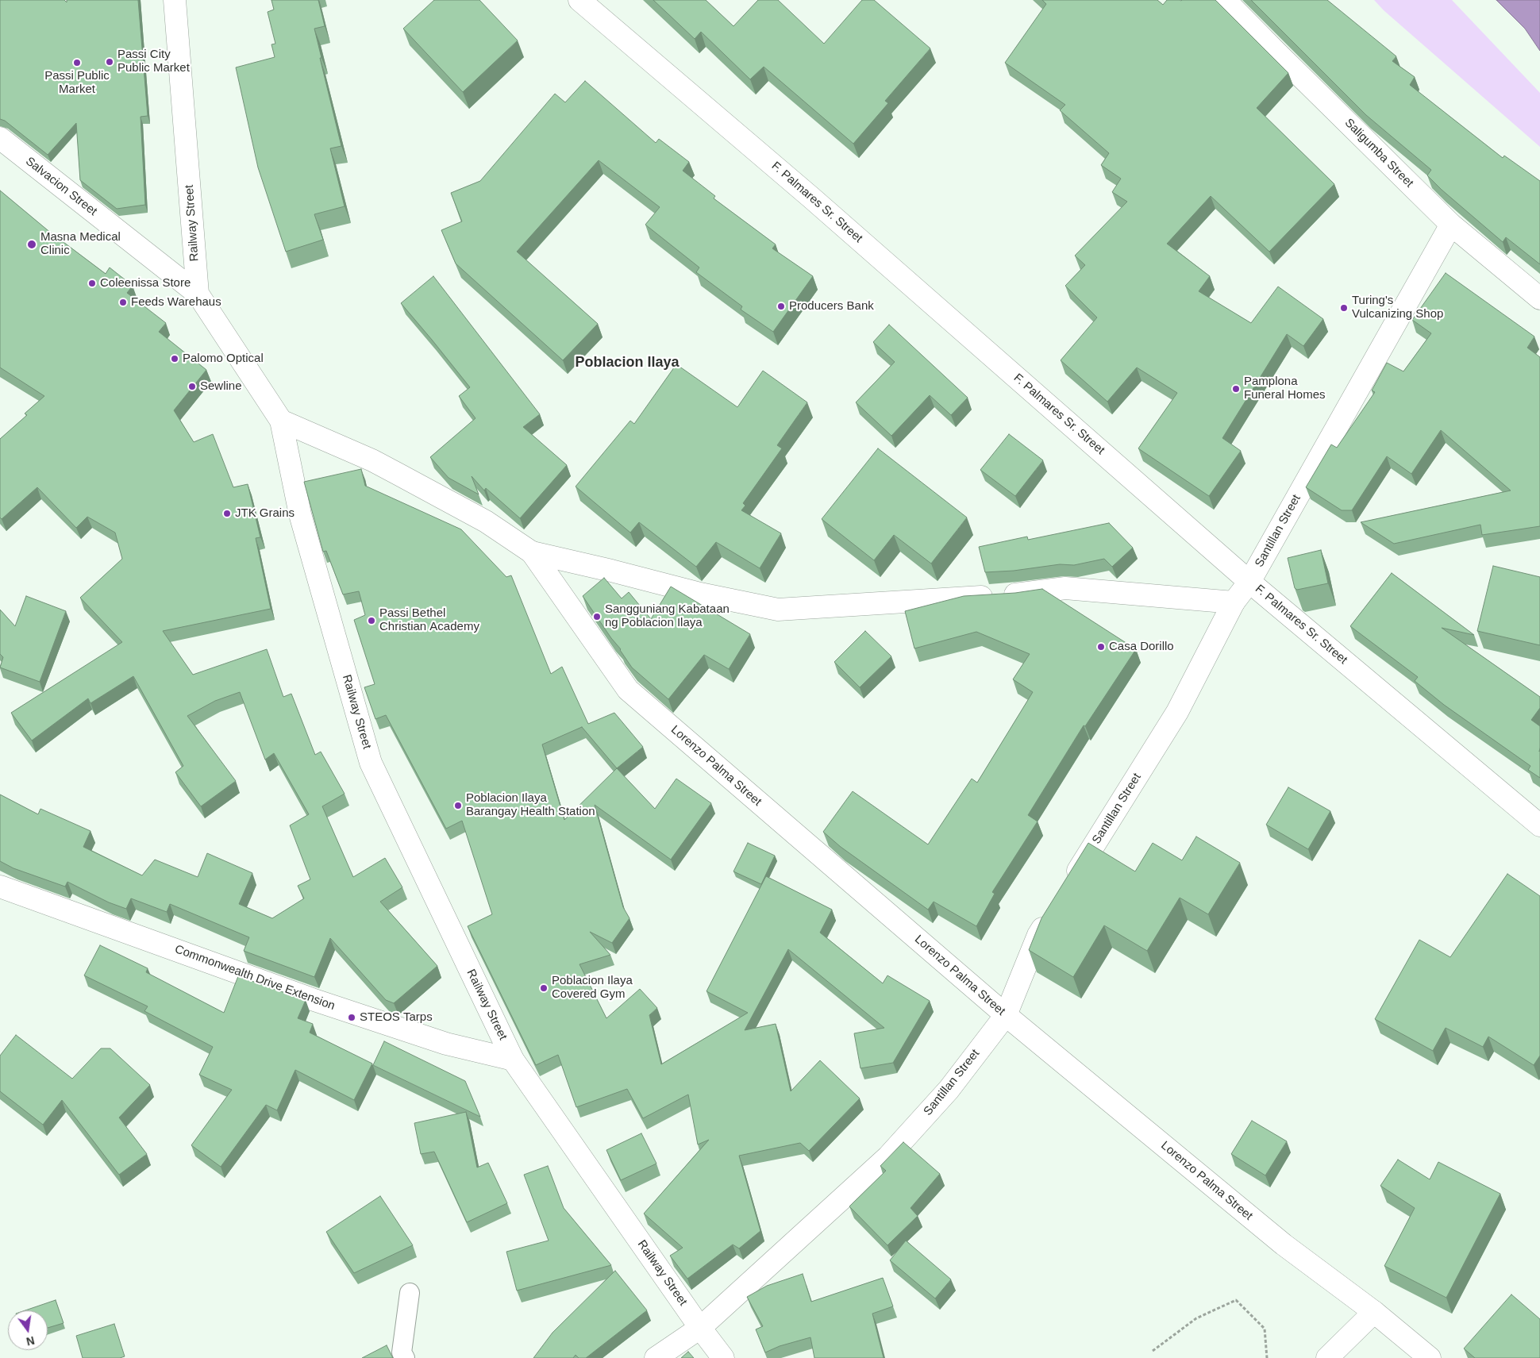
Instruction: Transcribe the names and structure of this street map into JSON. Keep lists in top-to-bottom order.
{
  "streets": {
    "street": [
      "Saligumba Street",
      "Salvacion Street",
      "F. Palmares Sr. Street",
      "Railway Street",
      "Santillan Street",
      "Lorenzo Palma Street",
      "Commonwealth Drive Extension"
    ]
  },
  "crossings": [
    ["Saligumba Street", "Santillan Street"],
    ["Salvacion Street", "Railway Street"],
    ["F. Palmares Sr. Street", "Santillan Street"],
    ["Railway Street", "Santillan Street"],
    ["Railway Street", "Commonwealth Drive Extension"],
    ["Santillan Street", "Lorenzo Palma Street"]
  ],
  "districts": ["Poblacion Ilaya"],
  "places": [
    "Passi City Public Market",
    "Passi Public Market",
    "Masna Medical Clinic",
    "Coleenissa Store",
    "Feeds Warehaus",
    "Producers Bank",
    "Turing's Vulcanizing Shop",
    "Palomo Optical",
    "Sewline",
    "Pamplona Funeral Homes",
    "JTK Grains",
    "Sangguniang Kabataan ng Poblacion Ilaya",
    "Passi Bethel Christian Academy",
    "Casa Dorillo",
    "Poblacion Ilaya Barangay Health Station",
    "Poblacion Ilaya Covered Gym",
    "STEOS Tarps"
  ],
  "north": "bottom"
}
